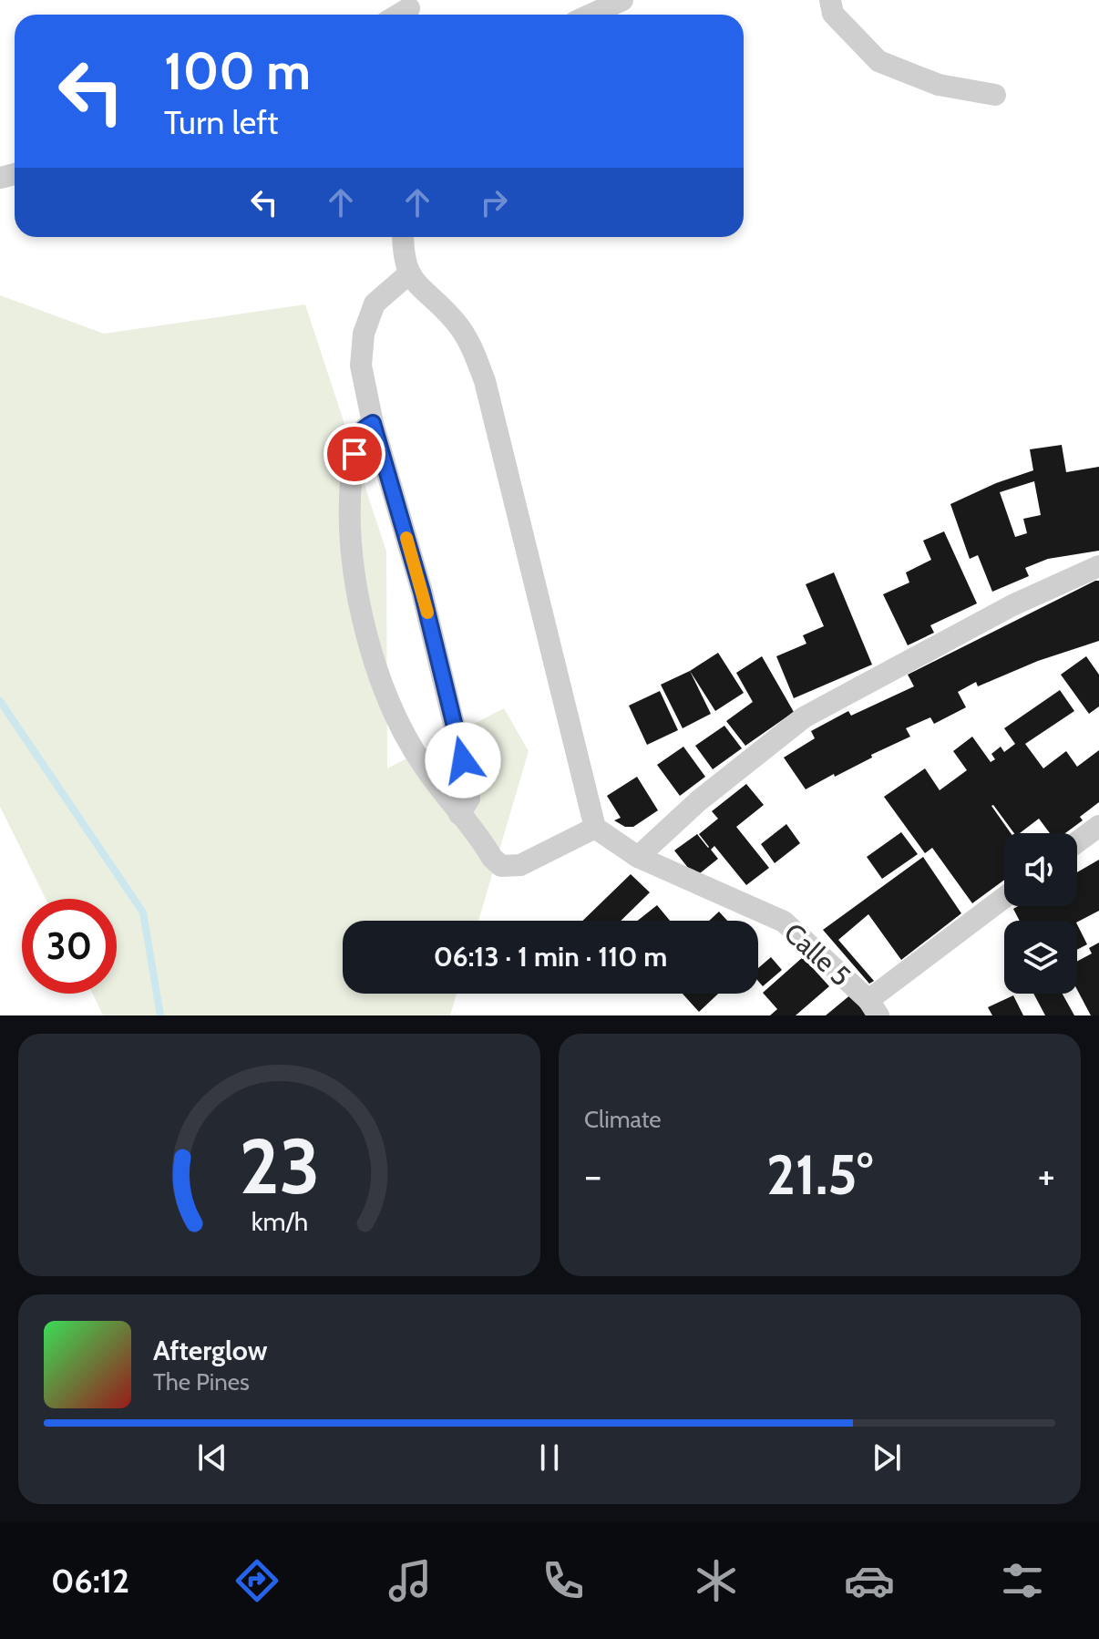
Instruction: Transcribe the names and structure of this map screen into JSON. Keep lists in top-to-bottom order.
{
  "streets": {
    "street": ["Calle 5"]
  },
  "page": {
    "turn": ["100 m", "Turn left"],
    "limit": "30",
    "trip": "06:13 · 1 min · 110 m",
    "tile": "Climate",
    "heat": ["−", "21.5°", "+"],
    "song": ["Afterglow", "The Pines"],
    "tabs": "06:12",
    "gauge": ["23", "km/h"]
  }
}
